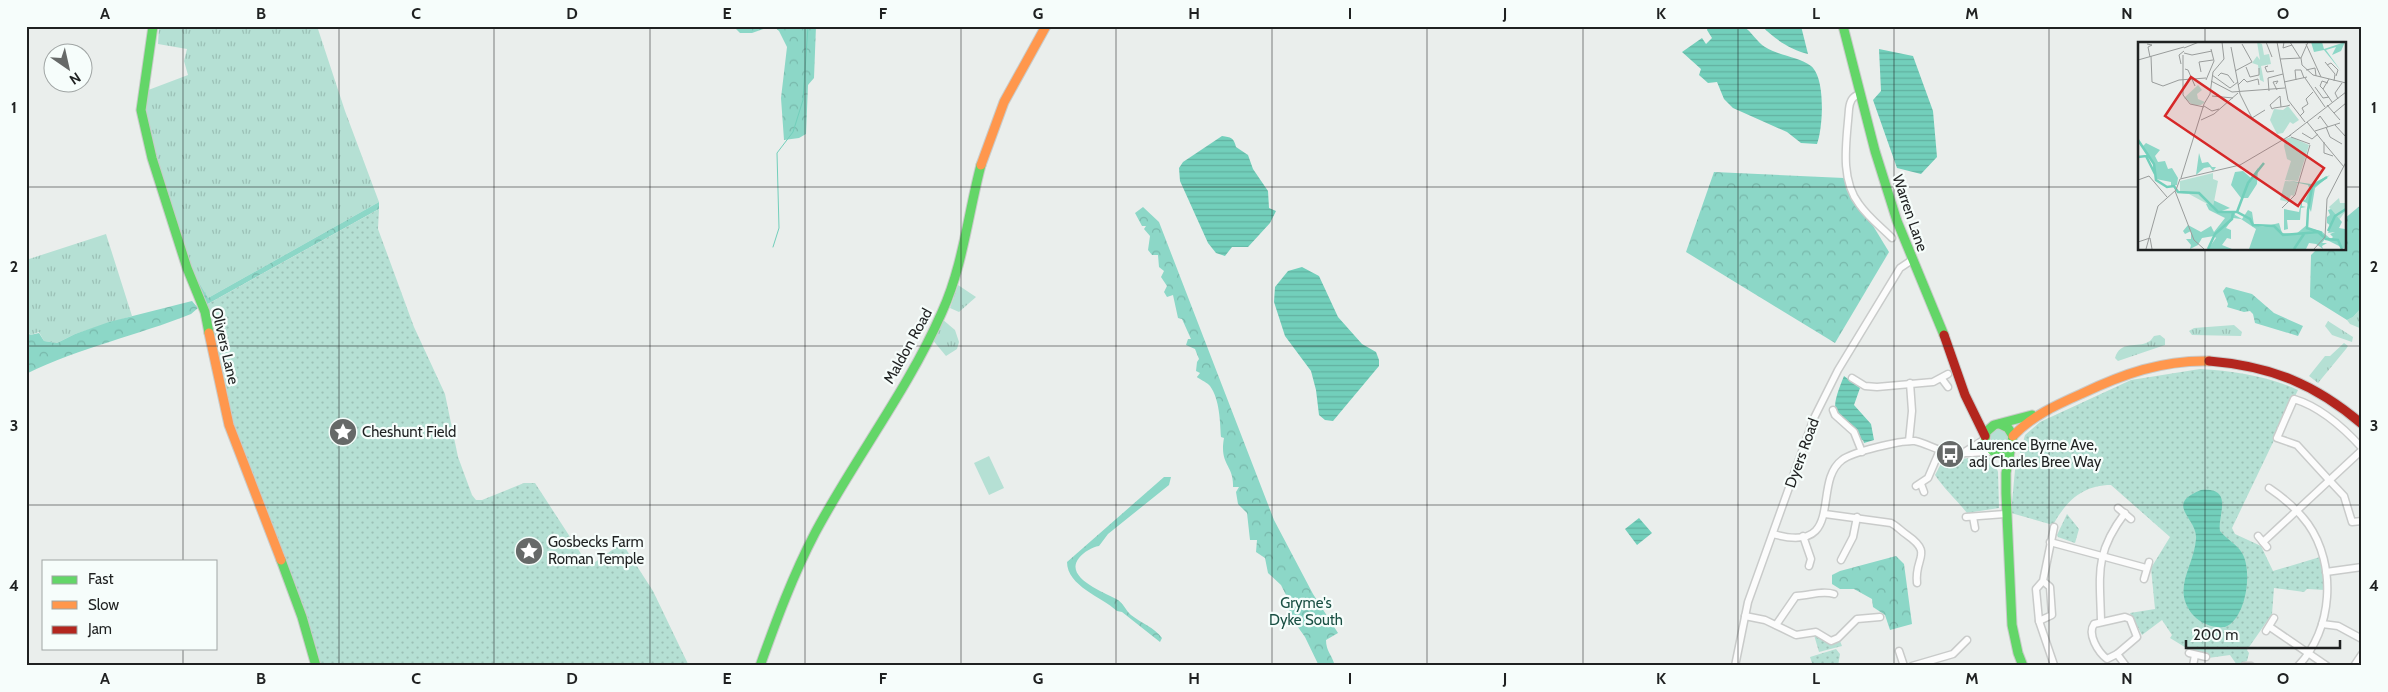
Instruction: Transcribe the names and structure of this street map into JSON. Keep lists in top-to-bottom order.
{
  "streets": {
    "street": [
      "Warren Lane",
      "Olivers Lane",
      "Maldon Road",
      "Dyers Road"
    ]
  },
  "crossings": [
    ["Warren Lane", "Dyers Road"]
  ],
  "parks": ["Gryme's Dyke South"],
  "places": {
    "place": ["Cheshunt Field", "Gosbecks Farm Roman Temple"],
    "bus stop": ["Laurence Byrne Ave, adj Charles Bree Way"]
  },
  "legend": ["Fast", "Slow", "Jam"],
  "scale_bar": "200 m",
  "north": "bottom right",
  "grid": {
    "columns": [
      "A",
      "B",
      "C",
      "D",
      "E",
      "F",
      "G",
      "H",
      "I",
      "J",
      "K",
      "L",
      "M",
      "N",
      "O"
    ],
    "rows": [
      "1",
      "2",
      "3",
      "4"
    ]
  }
}
